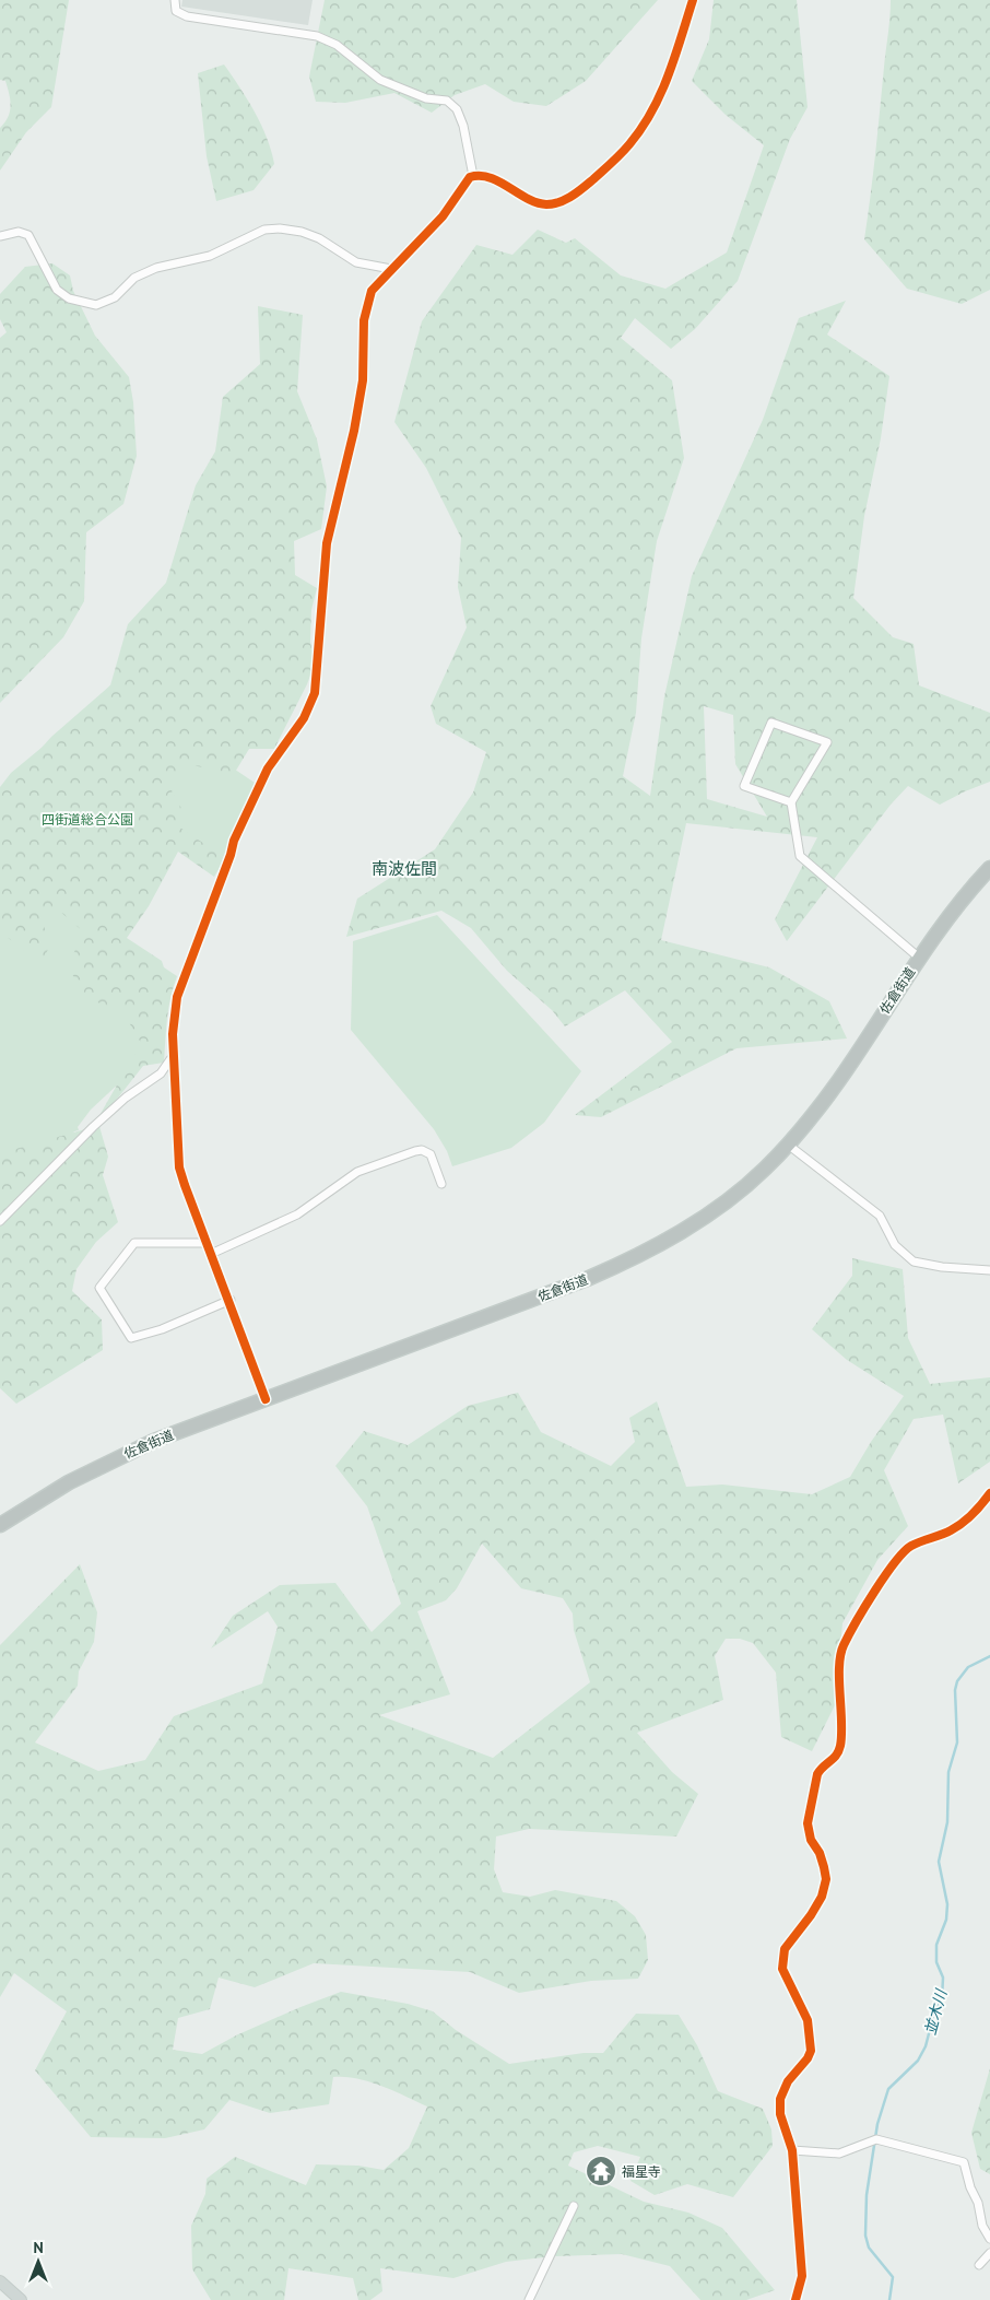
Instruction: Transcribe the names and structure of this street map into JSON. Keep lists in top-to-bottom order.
{
  "streets": {
    "highway": ["佐倉街道"]
  },
  "districts": ["南波佐間"],
  "water": ["並木川"],
  "parks": ["四街道総合公園"],
  "places": {
    "temple": ["福星寺"]
  },
  "north": "top"
}
